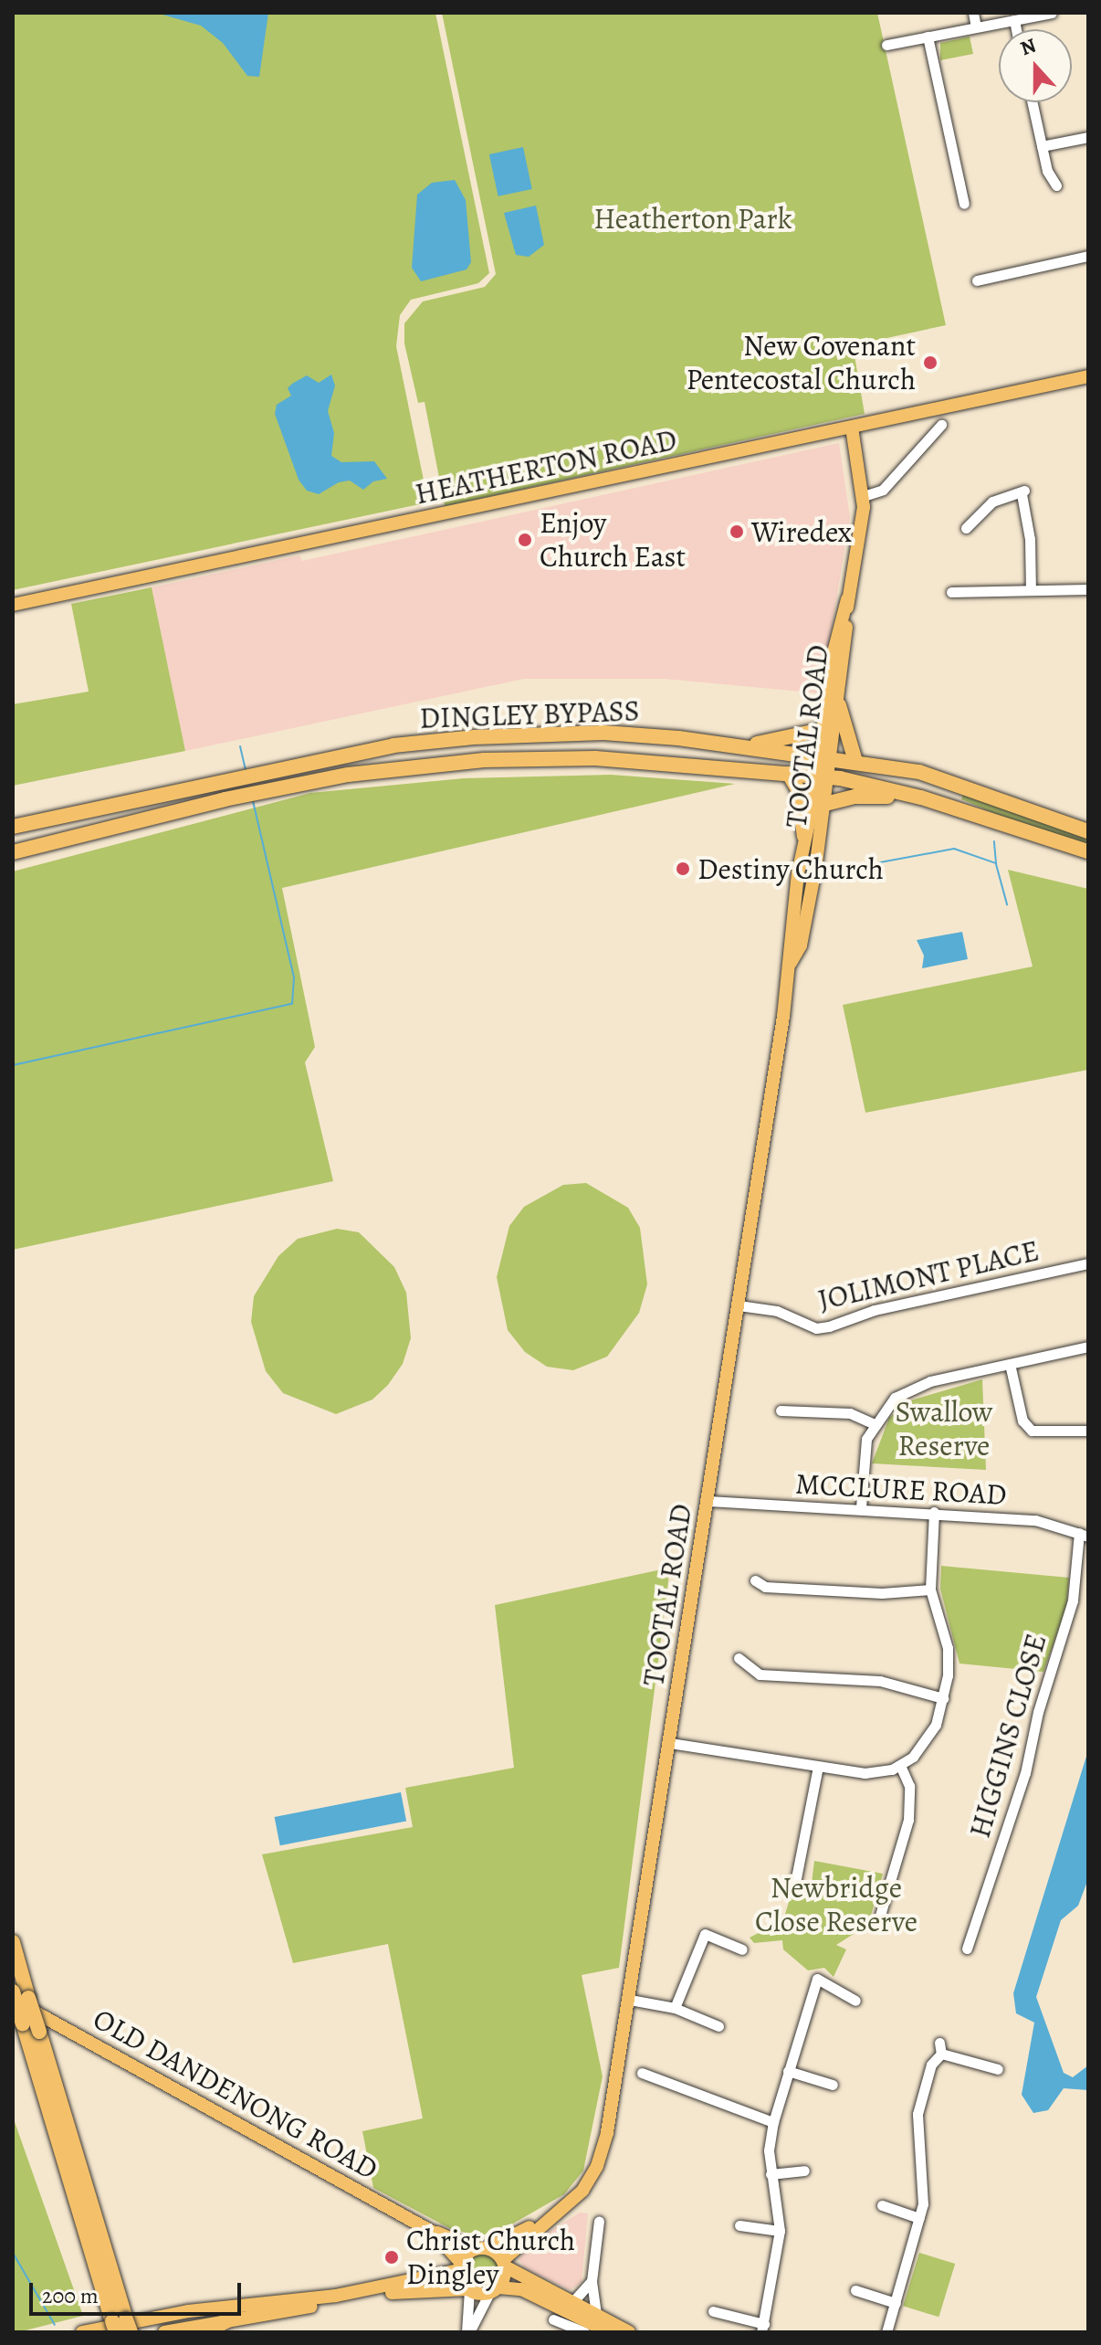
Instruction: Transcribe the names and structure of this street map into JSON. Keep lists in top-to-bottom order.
{
  "streets": {
    "highway": ["DINGLEY BYPASS"],
    "main road": ["HEATHERTON ROAD", "TOOTAL ROAD", "OLD DANDENONG ROAD"],
    "street": ["JOLIMONT PLACE", "MCCLURE ROAD", "HIGGINS CLOSE"]
  },
  "crossings": [
    ["HEATHERTON ROAD", "TOOTAL ROAD"],
    ["DINGLEY BYPASS", "TOOTAL ROAD"],
    ["TOOTAL ROAD", "JOLIMONT PLACE"],
    ["TOOTAL ROAD", "MCCLURE ROAD"],
    ["TOOTAL ROAD", "OLD DANDENONG ROAD"],
    ["MCCLURE ROAD", "HIGGINS CLOSE"]
  ],
  "parks": ["Heatherton Park", "Swallow Reserve", "Newbridge Close Reserve"],
  "places": [
    "New Covenant Pentecostal Church",
    "Wiredex",
    "Enjoy Church East",
    "Destiny Church",
    "Christ Church Dingley"
  ],
  "scale_bar": "200 m",
  "north": "top"
}
